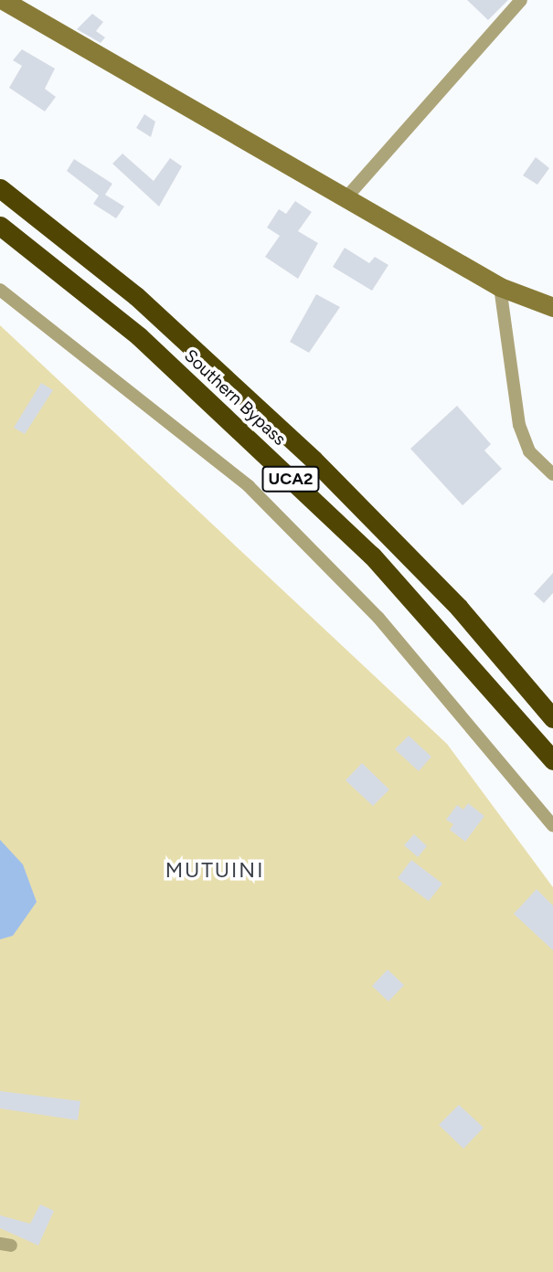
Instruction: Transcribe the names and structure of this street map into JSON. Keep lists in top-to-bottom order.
{
  "streets": {
    "highway": ["Southern Bypass", "UCA2"]
  },
  "districts": ["MUTUINI"]
}
